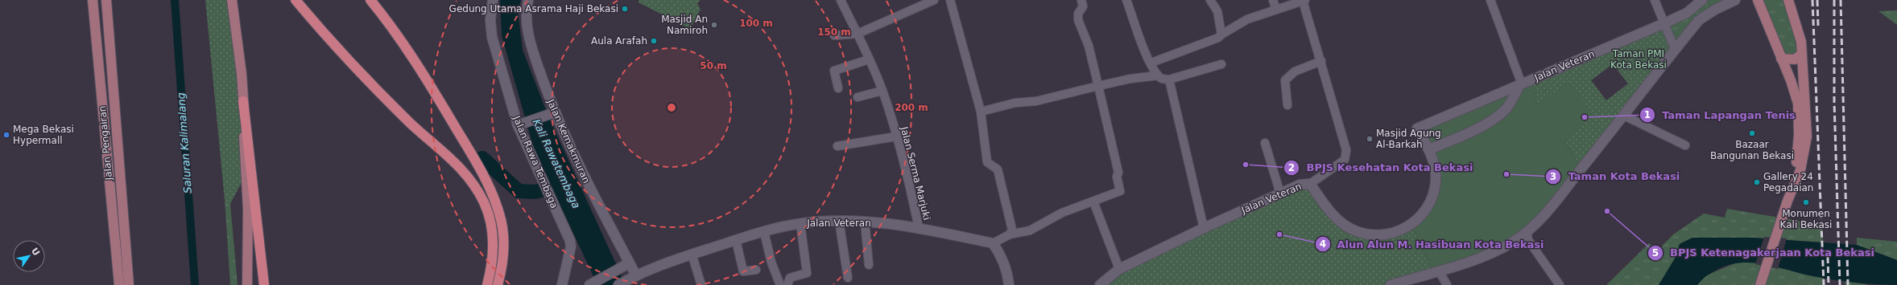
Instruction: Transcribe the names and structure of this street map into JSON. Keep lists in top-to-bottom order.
{
  "streets": {
    "main road": ["Jalan Pengairan"],
    "street": [
      "Jalan Veteran",
      "Jalan Kemakmuran",
      "Jalan Rawa Tembaga",
      "Jalan Serma Marjuki"
    ]
  },
  "crossings": [
    ["Jalan Veteran", "Jalan Kemakmuran"],
    ["Jalan Veteran", "Jalan Serma Marjuki"]
  ],
  "water": ["Saluran Kalimalang", "Kali Rawatembaga"],
  "parks": ["Taman PMI Kota Bekasi"],
  "places": [
    "Gedung Utama Asrama Haji Bekasi",
    "Masjid An Namiroh",
    "Aula Arafah",
    "Taman Lapangan Tenis",
    "Bazaar Bangunan Bekasi",
    "Mega Bekasi Hypermall",
    "Masjid Agung Al-Barkah",
    "BPJS Kesehatan Kota Bekasi",
    "Taman Kota Bekasi",
    "Gallery 24 Pegadaian",
    "Monumen Kali Bekasi",
    "BPJS Ketenagakerjaan Kota Bekasi",
    "Alun Alun M. Hasibuan Kota Bekasi"
  ],
  "north": "top right",
  "rings": [
    "100 m",
    "150 m",
    "50 m",
    "200 m"
  ]
}
